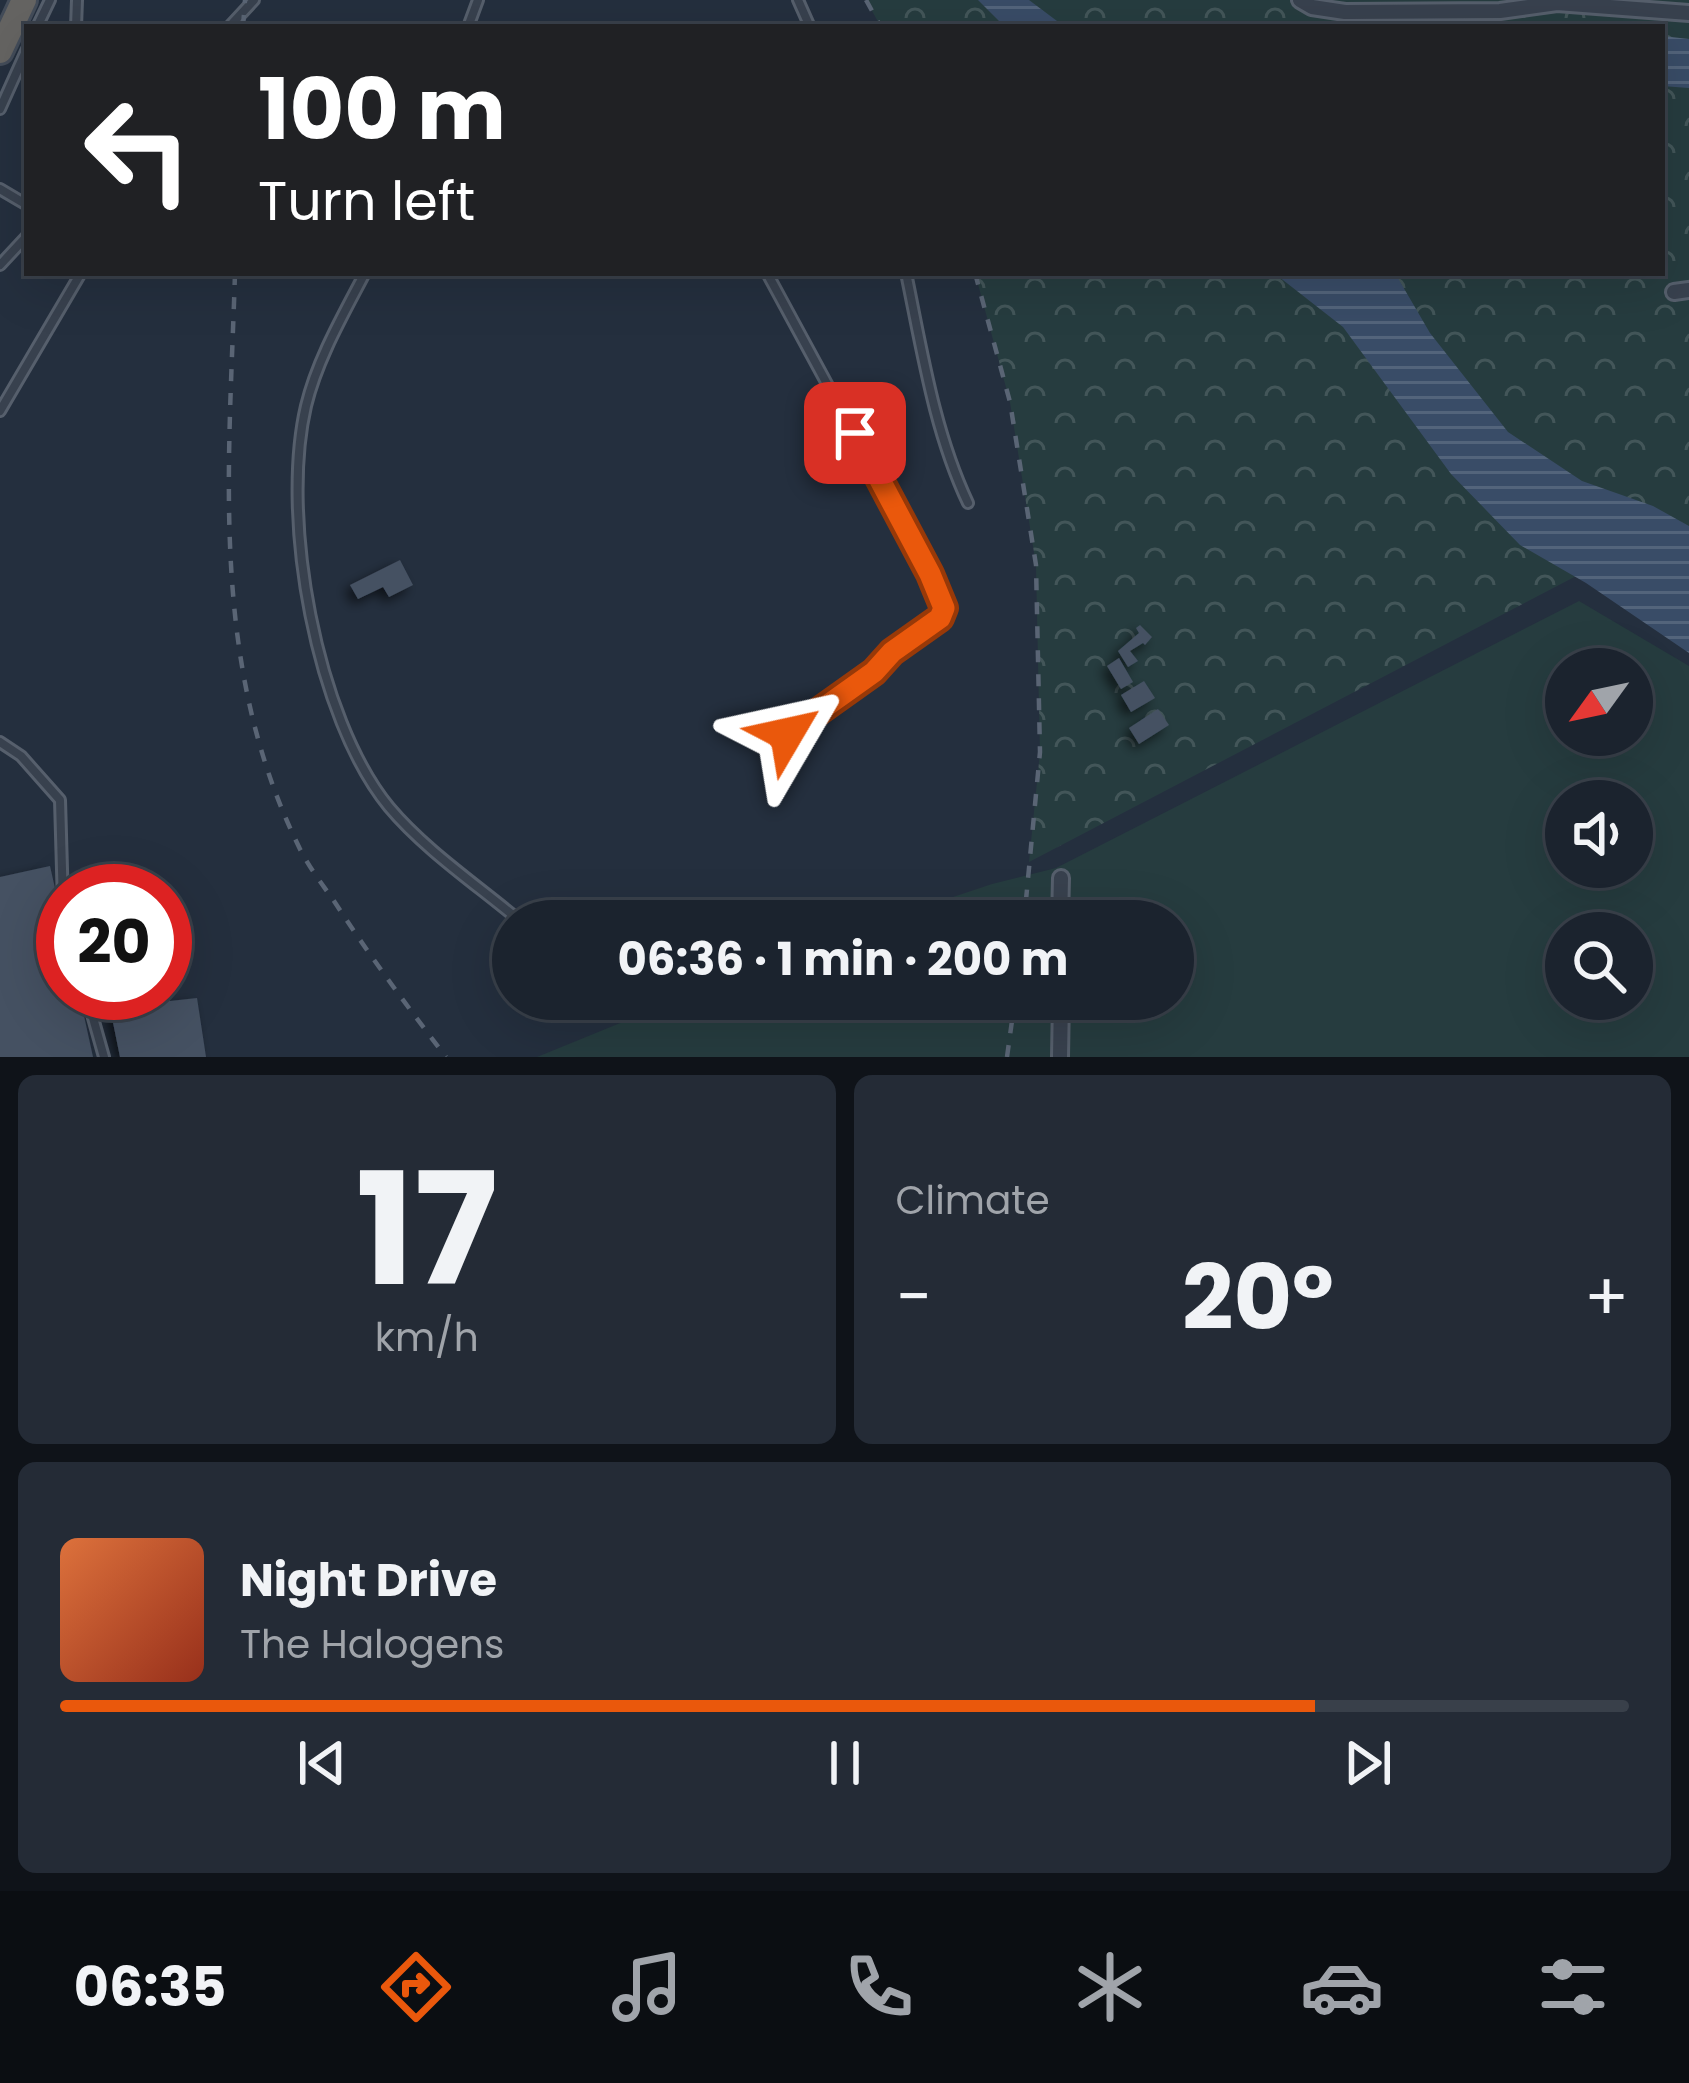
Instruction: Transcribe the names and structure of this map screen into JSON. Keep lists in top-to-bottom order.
{
  "north": "bottom left",
  "page": {
    "turn": ["100 m", "Turn left"],
    "limit": "20",
    "trip": "06:36 · 1 min · 200 m",
    "tile": [
      ["17", "km/h"],
      "Climate"
    ],
    "heat": ["−", "20°", "+"],
    "song": ["Night Drive", "The Halogens"],
    "tabs": "06:35"
  }
}
